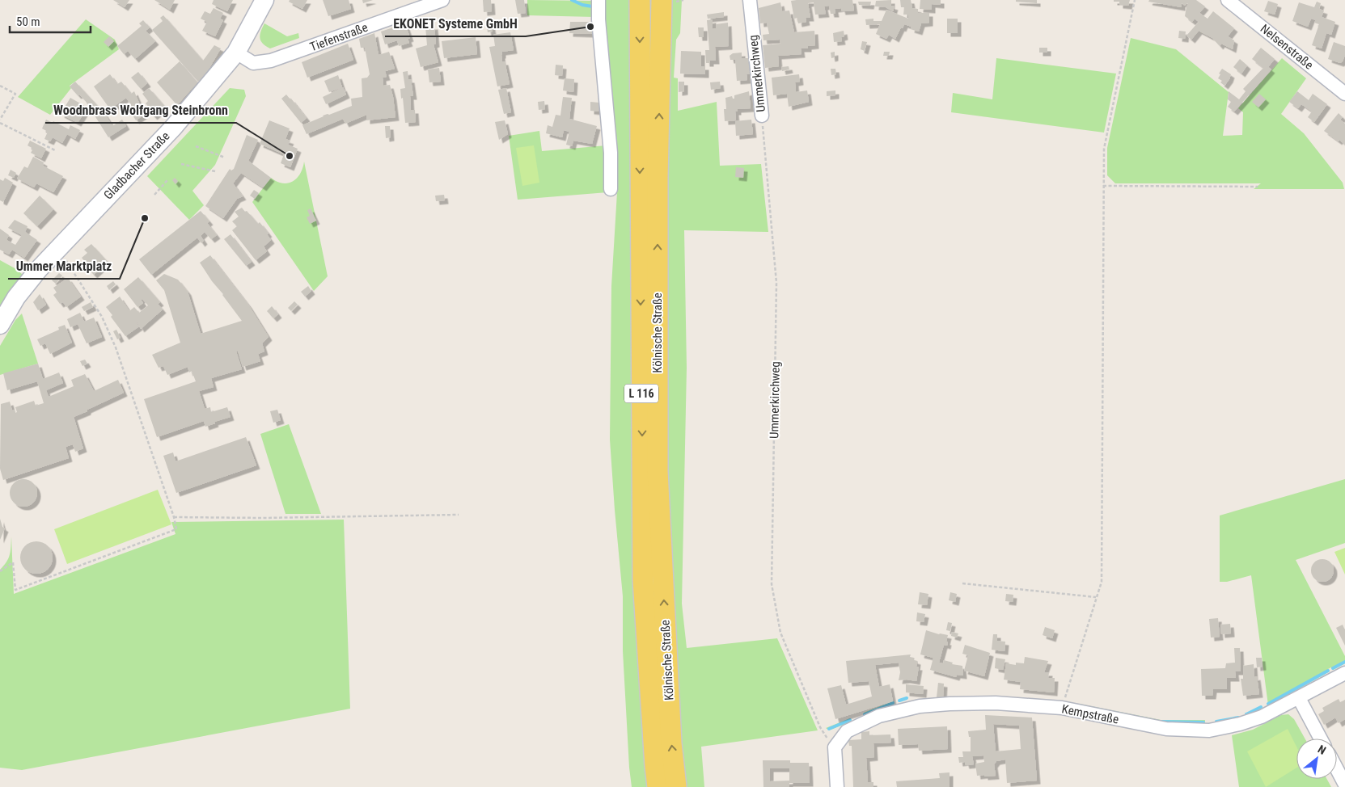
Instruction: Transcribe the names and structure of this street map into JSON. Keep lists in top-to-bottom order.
{
  "streets": {
    "main road": ["Gladbacher Straße", "Kölnische Straße", "L 116"],
    "street": [
      "Tiefenstraße",
      "Nelsenstraße",
      "Ummerkirchweg",
      "Kempstraße"
    ]
  },
  "crossings": [
    ["Tiefenstraße", "Gladbacher Straße"],
    ["Ummerkirchweg", "Kempstraße"]
  ],
  "places": ["EKONET Systeme GmbH", "Woodnbrass Wolfgang Steinbronn", "Ummer Marktplatz"],
  "scale_bar": "50 m",
  "north": "top right"
}
